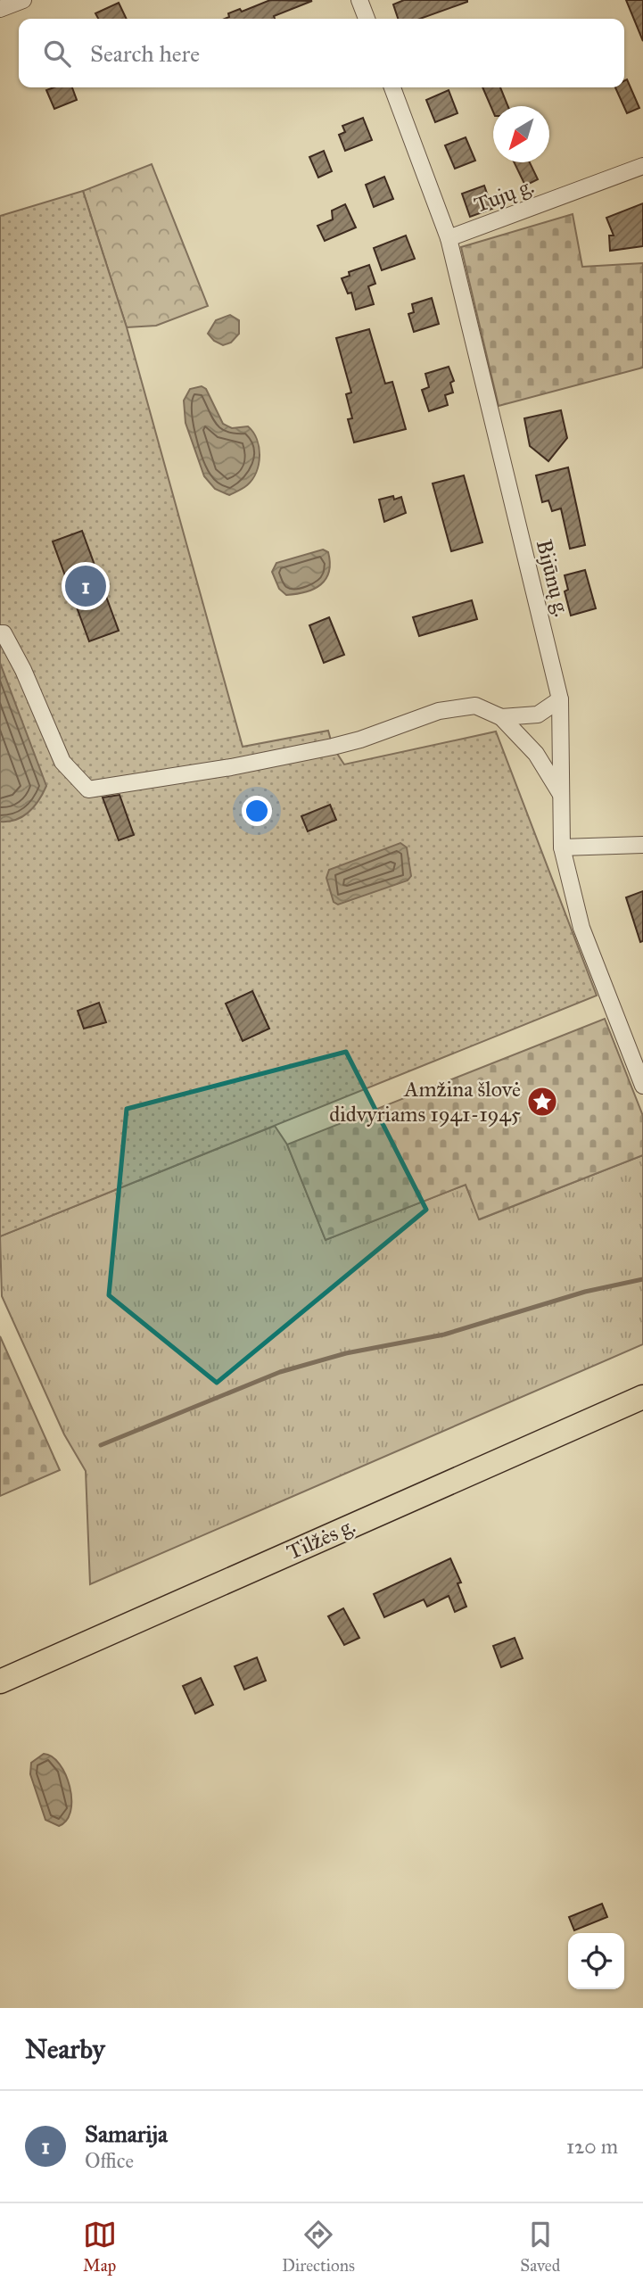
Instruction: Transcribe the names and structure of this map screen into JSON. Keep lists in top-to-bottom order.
{
  "streets": {
    "highway": ["Tilžės g."],
    "street": ["Tujų g.", "Bijūnų g."]
  },
  "crossings": [
    ["Tujų g.", "Bijūnų g."]
  ],
  "places": {
    "place": ["Amžina šlovė didvyriams 1941-1945"]
  },
  "north": "bottom left",
  "page": {
    "search": "Search here",
    "pins": "1",
    "heading": "Nearby",
    "list": [
      {
        "mark": "1",
        "name": "Samarija",
        "note": "Office",
        "value": "120 m"
      }
    ],
    "nav": ["Map", "Directions", "Saved"]
  }
}
